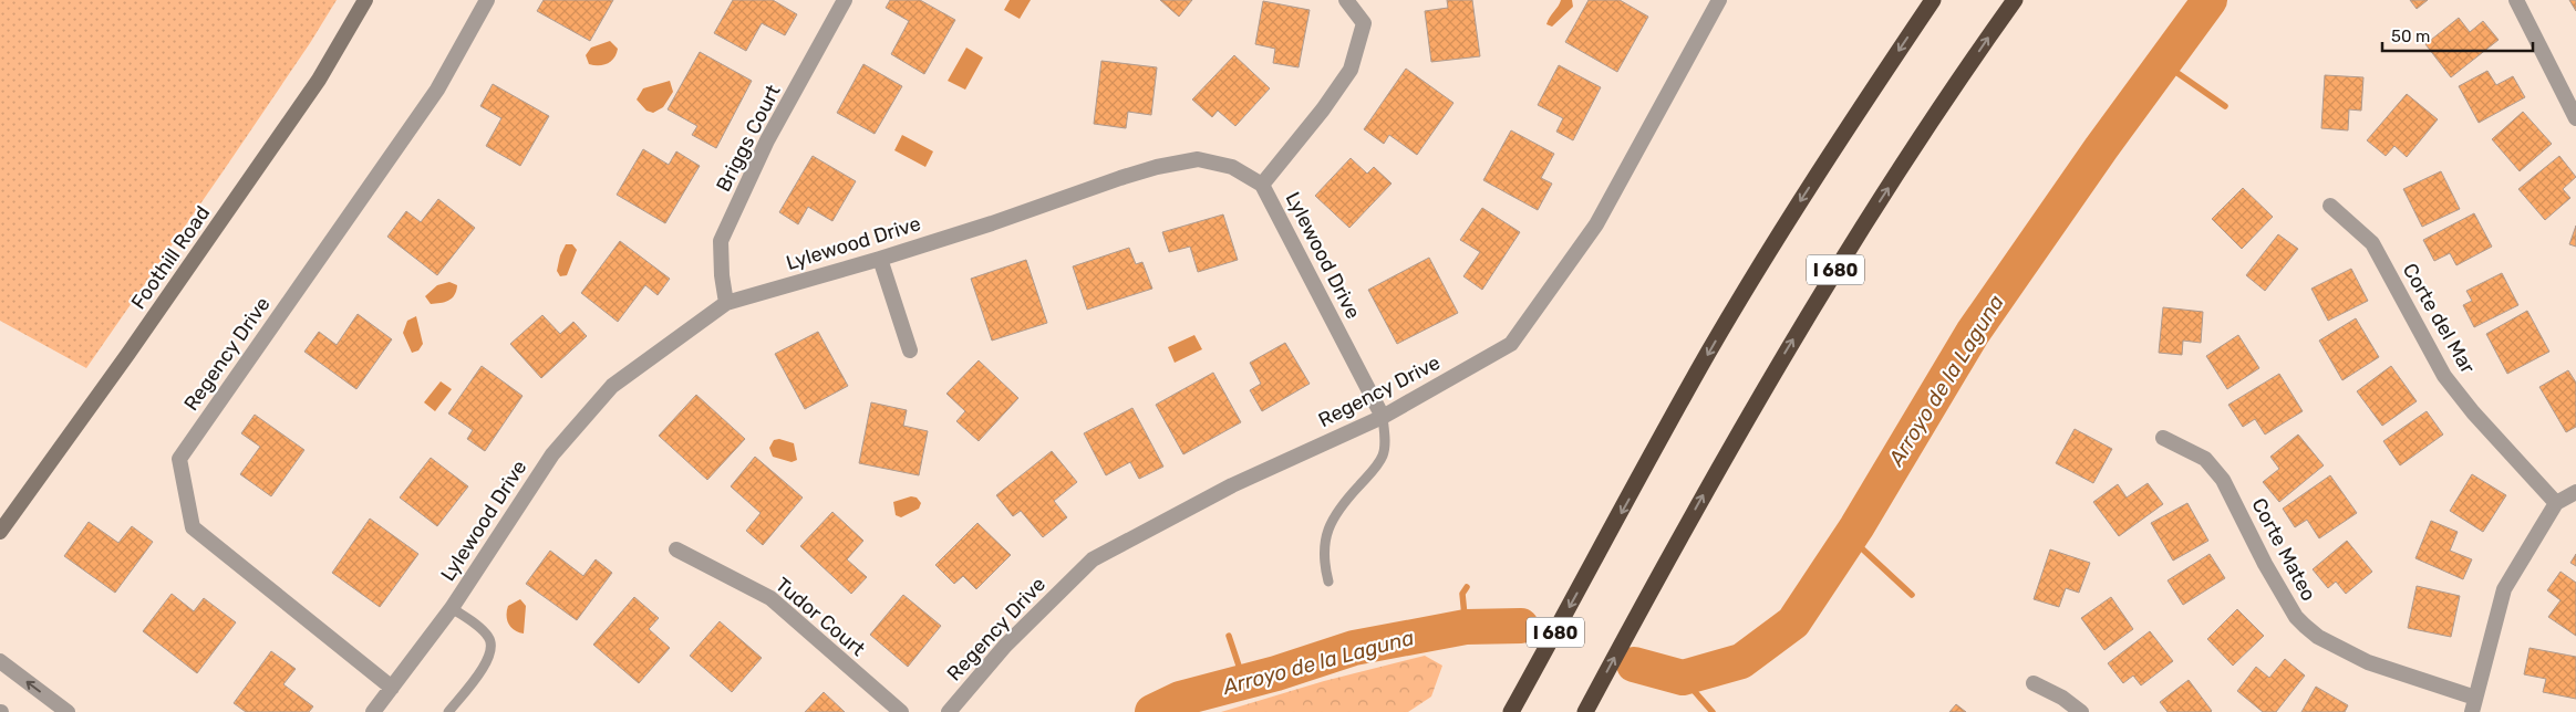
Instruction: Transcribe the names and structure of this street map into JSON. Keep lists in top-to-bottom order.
{
  "streets": {
    "highway": ["I 680"],
    "main road": ["Foothill Road"],
    "street": [
      "Briggs Court",
      "Lylewood Drive",
      "Corte del Mar",
      "Regency Drive",
      "Corte Mateo",
      "Tudor Court"
    ]
  },
  "crossings": [
    ["Briggs Court", "Lylewood Drive"],
    ["Lylewood Drive", "Regency Drive"]
  ],
  "water": ["Arroyo de la Laguna"],
  "scale_bar": "50 m"
}
